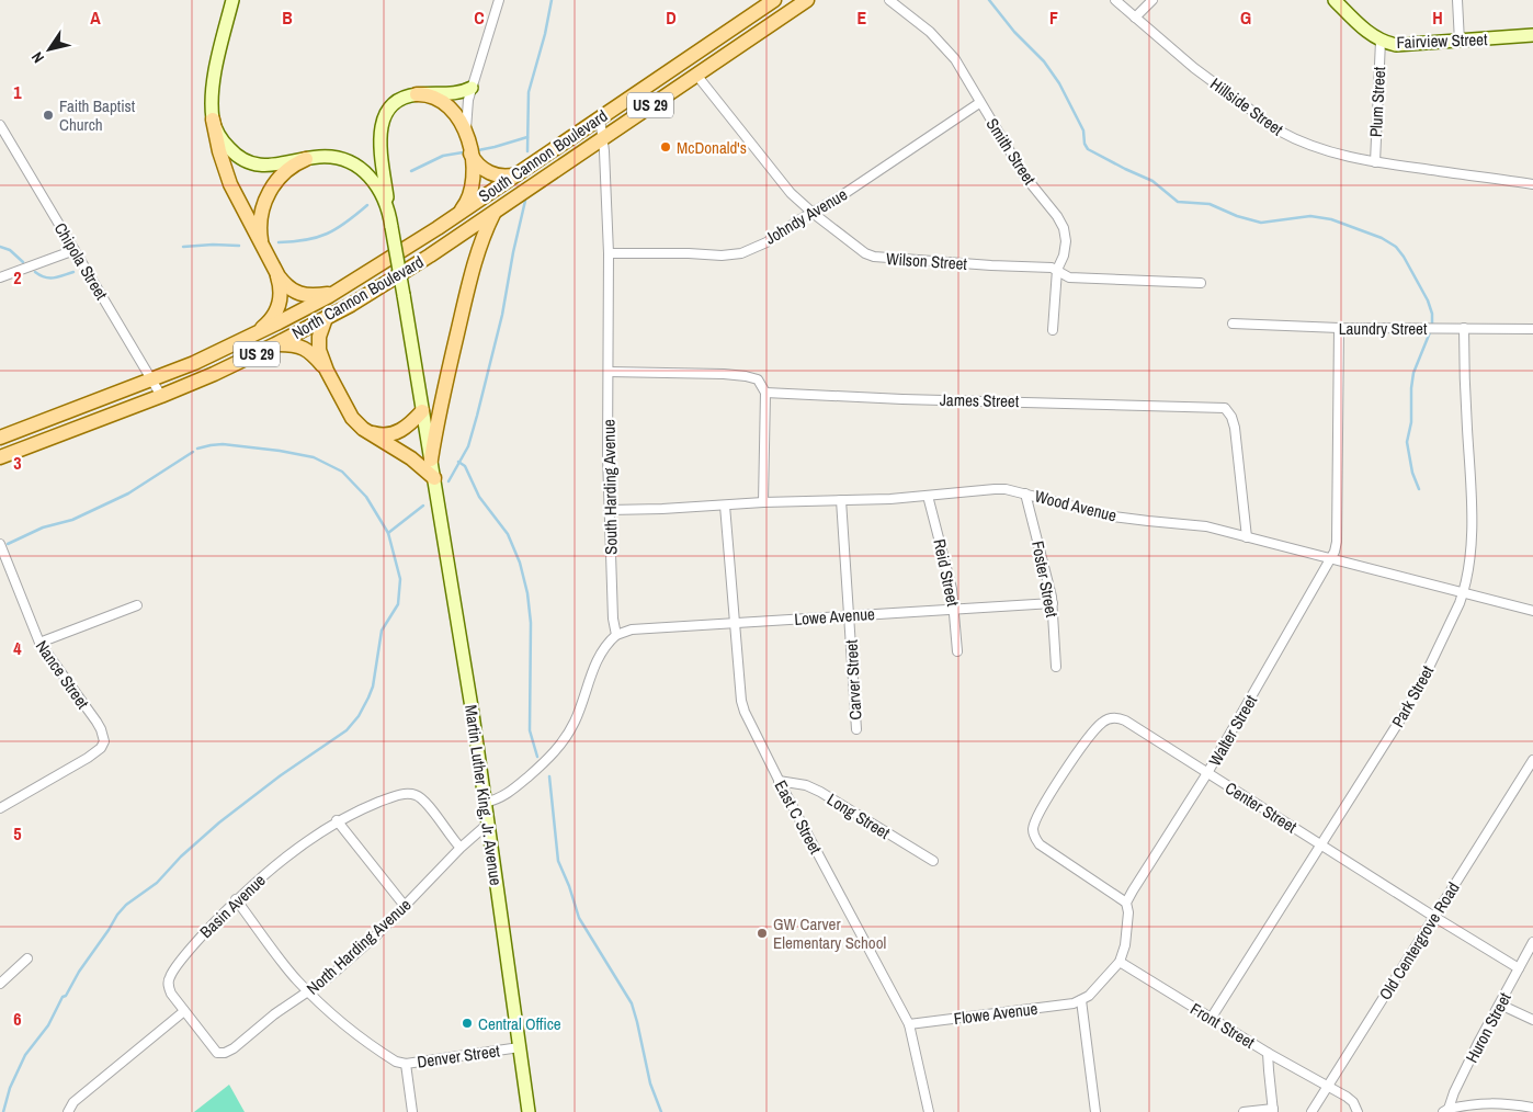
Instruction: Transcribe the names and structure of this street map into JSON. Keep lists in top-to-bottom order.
{
  "streets": {
    "main road": [
      "Fairview Street",
      "US 29",
      "South Cannon Boulevard",
      "North Cannon Boulevard",
      "Martin Luther King, Jr. Avenue"
    ],
    "street": [
      "Plum Street",
      "Hillside Street",
      "Smith Street",
      "Johndy Avenue",
      "Chipola Street",
      "Wilson Street",
      "Laundry Street",
      "James Street",
      "South Harding Avenue",
      "Wood Avenue",
      "Reid Street",
      "Foster Street",
      "Lowe Avenue",
      "Nance Street",
      "Carver Street",
      "Park Street",
      "Walter Street",
      "Center Street",
      "Long Street",
      "East C Street",
      "Basin Avenue",
      "Old Centergrove Road",
      "North Harding Avenue",
      "Flowe Avenue",
      "Front Street",
      "Huron Street",
      "Denver Street"
    ]
  },
  "crossings": [
    ["Fairview Street", "Plum Street"],
    ["Plum Street", "Hillside Street"],
    ["Smith Street", "Johndy Avenue"],
    ["Smith Street", "Wilson Street"],
    ["South Cannon Boulevard", "Wilson Street"],
    ["South Cannon Boulevard", "North Cannon Boulevard"],
    ["South Cannon Boulevard", "South Harding Avenue"],
    ["Johndy Avenue", "Wilson Street"],
    ["Johndy Avenue", "South Harding Avenue"],
    ["Chipola Street", "North Cannon Boulevard"],
    ["Laundry Street", "Park Street"],
    ["Laundry Street", "Walter Street"],
    ["James Street", "Wood Avenue"],
    ["South Harding Avenue", "Wood Avenue"],
    ["South Harding Avenue", "Lowe Avenue"],
    ["Wood Avenue", "Reid Street"],
    ["Wood Avenue", "Foster Street"],
    ["Wood Avenue", "Carver Street"],
    ["Wood Avenue", "Park Street"],
    ["Wood Avenue", "Walter Street"],
    ["Wood Avenue", "East C Street"],
    ["Reid Street", "Lowe Avenue"],
    ["Foster Street", "Lowe Avenue"],
    ["Lowe Avenue", "Carver Street"],
    ["Lowe Avenue", "East C Street"],
    ["Park Street", "Center Street"],
    ["Park Street", "Front Street"],
    ["Walter Street", "Center Street"],
    ["Walter Street", "Flowe Avenue"],
    ["Walter Street", "Front Street"],
    ["Martin Luther King, Jr. Avenue", "North Harding Avenue"],
    ["Martin Luther King, Jr. Avenue", "Denver Street"],
    ["Center Street", "Old Centergrove Road"],
    ["Center Street", "Huron Street"],
    ["Long Street", "East C Street"],
    ["East C Street", "Flowe Avenue"],
    ["Basin Avenue", "North Harding Avenue"],
    ["Basin Avenue", "Denver Street"],
    ["Old Centergrove Road", "Front Street"],
    ["North Harding Avenue", "Denver Street"]
  ],
  "places": [
    "Faith Baptist Church",
    "McDonald's",
    "GW Carver Elementary School",
    "Central Office"
  ],
  "north": "bottom left",
  "grid": {
    "columns": [
      "A",
      "B",
      "C",
      "D",
      "E",
      "F",
      "G",
      "H"
    ],
    "rows": [
      "1",
      "2",
      "3",
      "4",
      "5",
      "6"
    ]
  }
}
